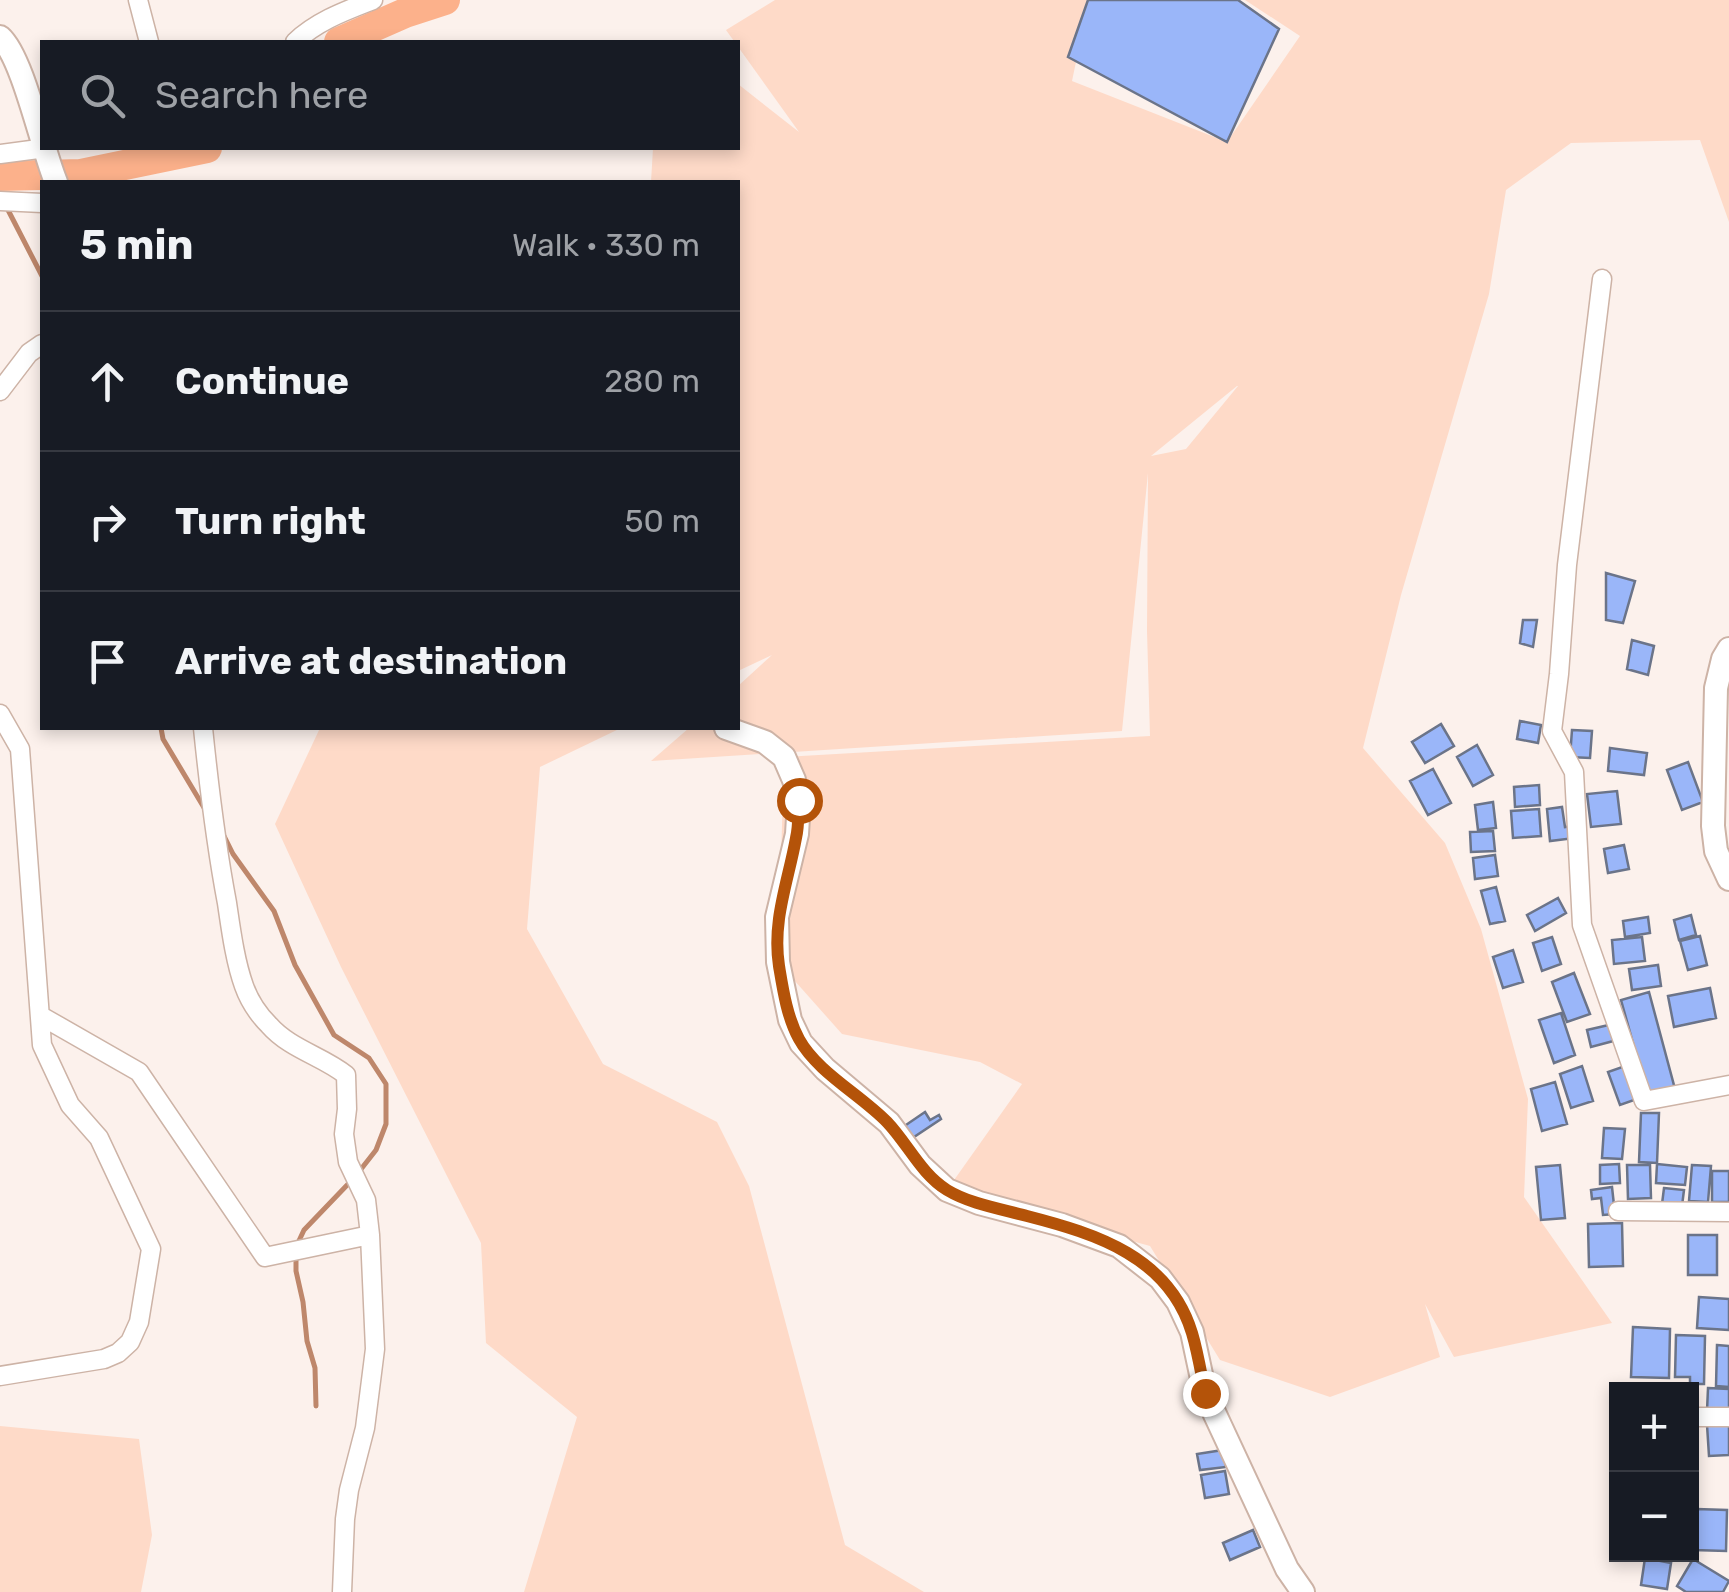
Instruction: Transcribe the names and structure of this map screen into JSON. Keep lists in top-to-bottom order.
{
  "page": {
    "search": "Search here",
    "heading": ["5 min", "Walk · 330 m"],
    "list": [
      ["Continue", "280 m"],
      ["Turn right", "50 m"],
      "Arrive at destination"
    ],
    "map_buttons": ["+", "−"]
  }
}
